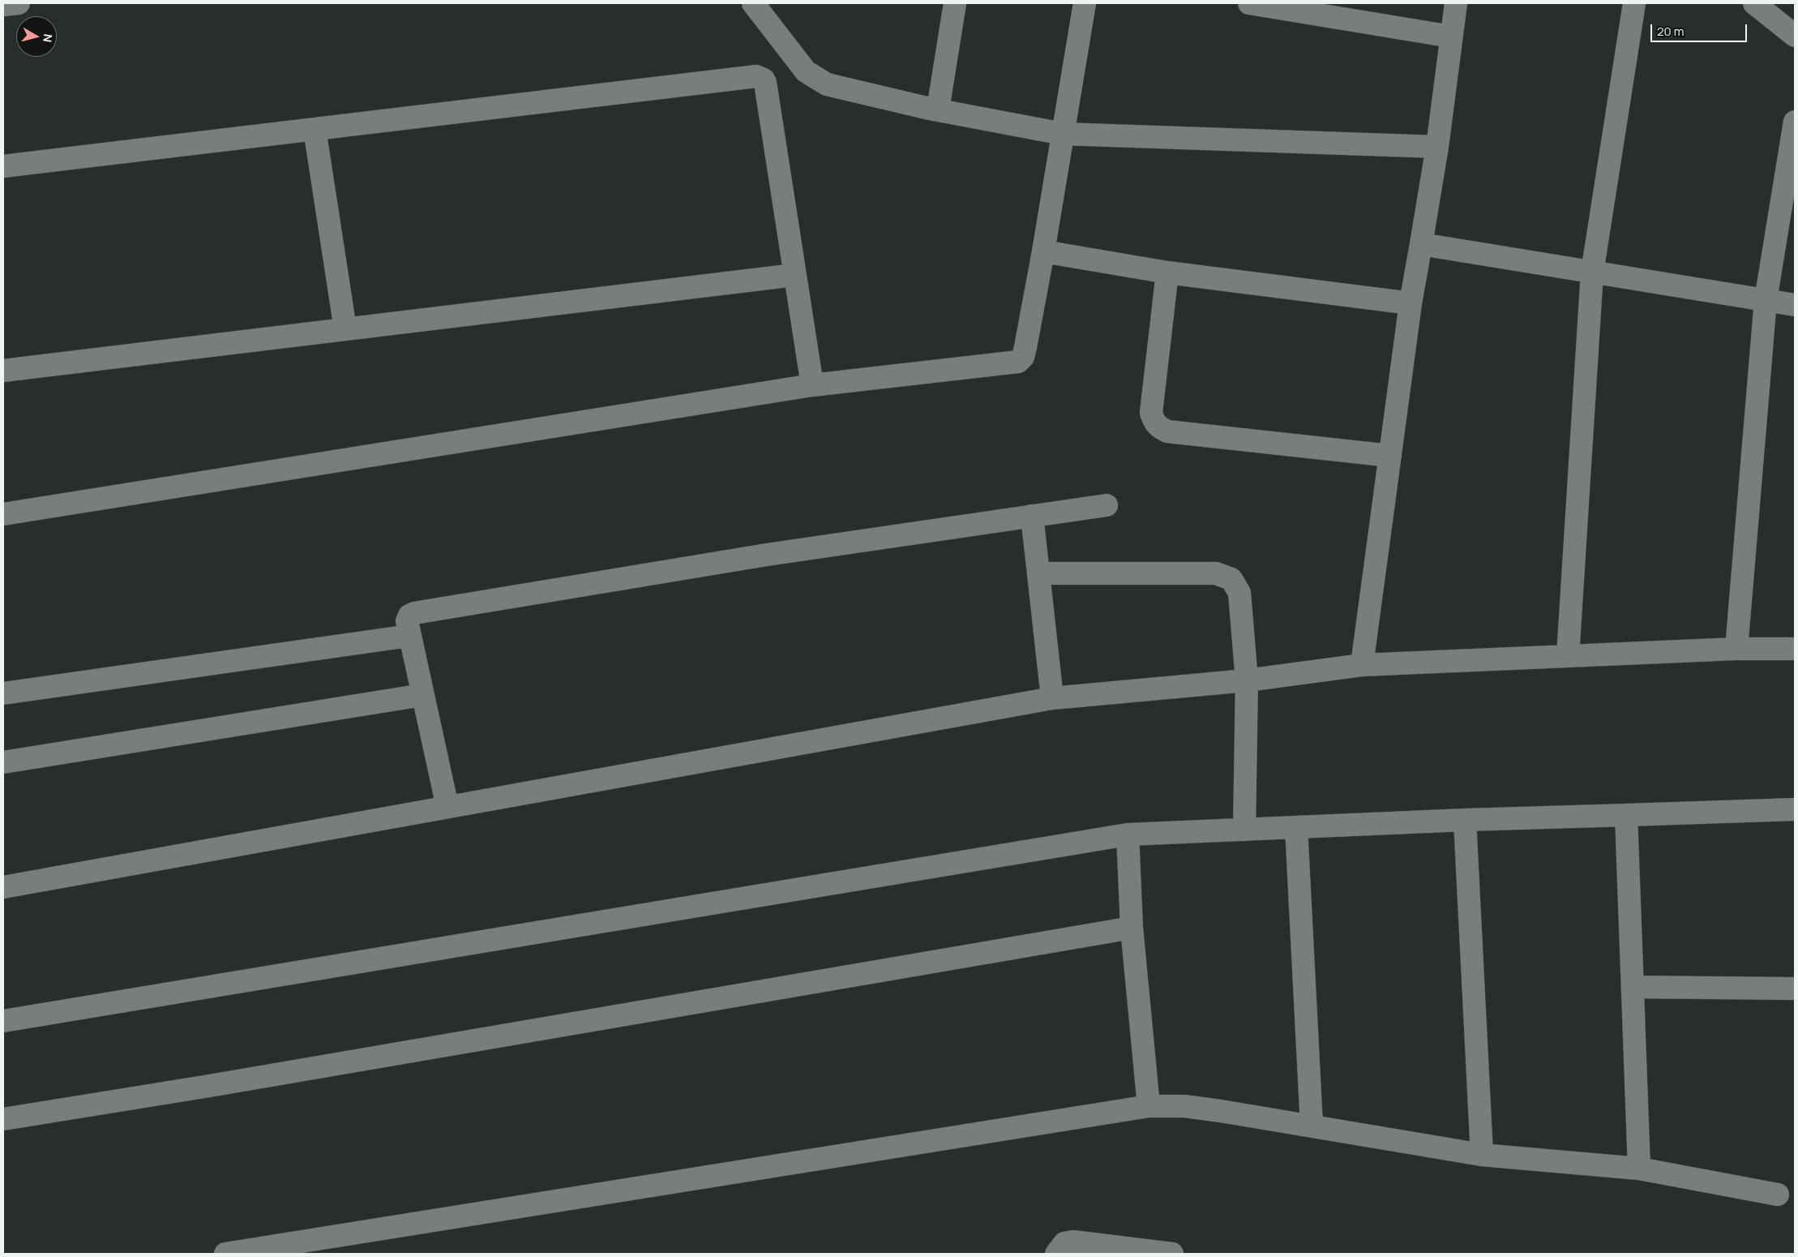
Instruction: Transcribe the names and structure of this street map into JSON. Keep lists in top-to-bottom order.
{
  "scale_bar": "20 m",
  "north": "right"
}
